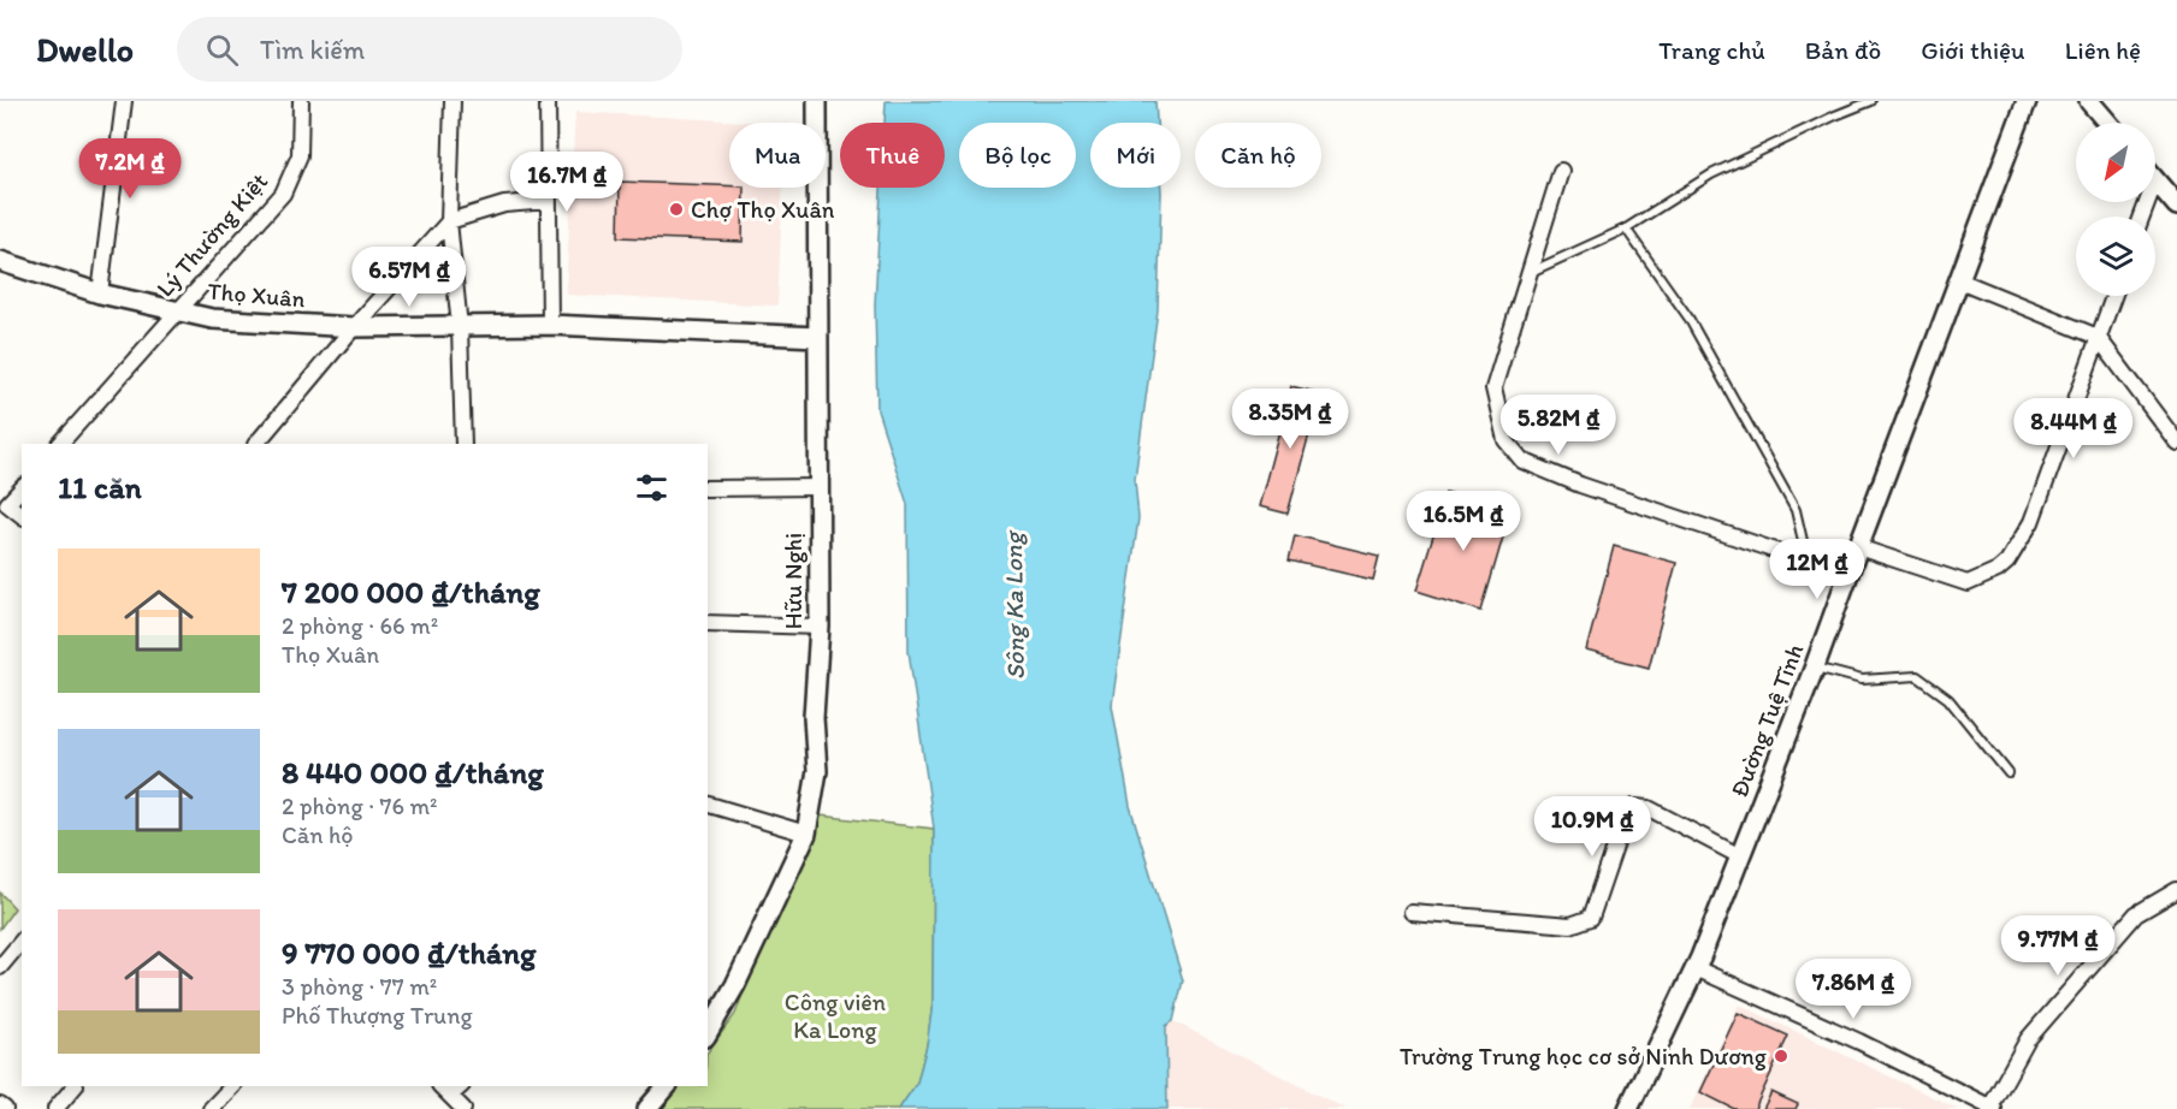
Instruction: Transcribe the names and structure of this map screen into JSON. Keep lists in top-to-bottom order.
{
  "streets": {
    "street": [
      "Lý Thường Kiệt",
      "Thọ Xuân",
      "Hữu Nghị",
      "Đường Tuệ Tĩnh"
    ]
  },
  "crossings": [
    ["Lý Thường Kiệt", "Thọ Xuân"],
    ["Thọ Xuân", "Hữu Nghị"]
  ],
  "water": ["Sông Ka Long"],
  "parks": ["Công viên Ka Long"],
  "places": ["Chợ Thọ Xuân", "Trường Trung học cơ sở Ninh Dương"],
  "north": "bottom left",
  "page": {
    "header": "Dwello",
    "search": "Tìm kiếm",
    "nav": [
      "Trang chủ",
      "Bản đồ",
      "Giới thiệu",
      "Liên hệ"
    ],
    "chip": [
      "Mua",
      "Thuê",
      "Bộ lọc",
      "Mới",
      "Căn hộ"
    ],
    "price": [
      "7.2M ₫",
      "16.7M ₫",
      "6.57M ₫",
      "8.35M ₫",
      "5.82M ₫",
      "8.44M ₫",
      "16.5M ₫",
      "12M ₫",
      "10.9M ₫",
      "9.77M ₫",
      "7.86M ₫"
    ],
    "heading": "11 căn",
    "list": [
      {
        "name": "7 200 000 ₫/tháng",
        "note": "2 phòng · 66 m² · Thọ Xuân"
      },
      {
        "name": "8 440 000 ₫/tháng",
        "note": "2 phòng · 76 m² · Căn hộ"
      },
      {
        "name": "9 770 000 ₫/tháng",
        "note": "3 phòng · 77 m² · Phố Thượng Trung"
      }
    ]
  }
}
